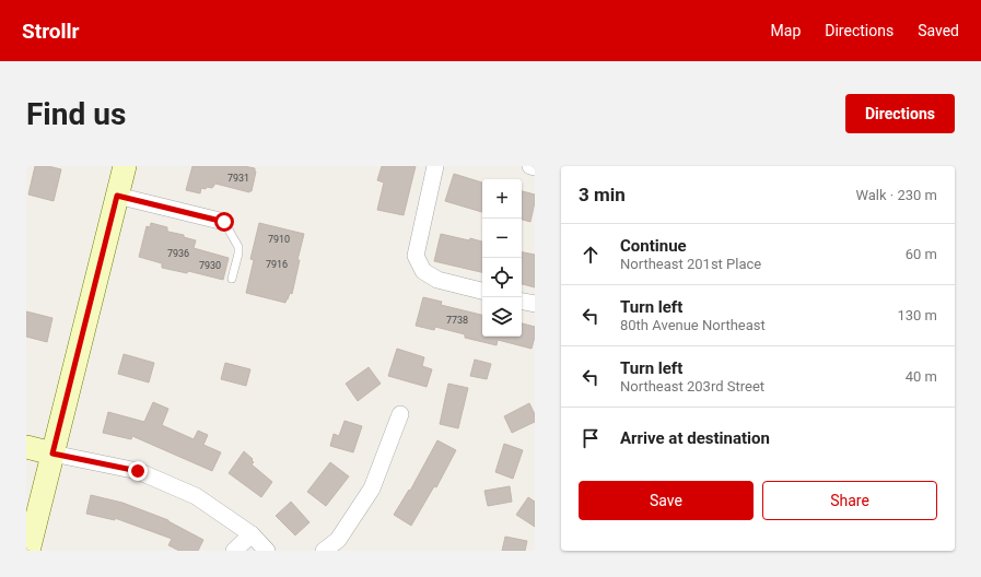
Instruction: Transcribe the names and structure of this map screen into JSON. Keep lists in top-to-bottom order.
{
  "house_numbers": [
    "7931",
    "7910",
    "7936",
    "7916",
    "7930",
    "7738"
  ],
  "page": {
    "header": "Strollr",
    "nav": ["Map", "Directions", "Saved"],
    "buttons": [
      "Directions",
      ["Save", "Share"]
    ],
    "title": "Find us",
    "heading": ["3 min", "Walk · 230 m"],
    "map_buttons": ["+", "−"],
    "list": [
      ["Continue", "Northeast 201st Place", "60 m"],
      ["Turn left", "80th Avenue Northeast", "130 m"],
      ["Turn left", "Northeast 203rd Street", "40 m"],
      "Arrive at destination"
    ]
  }
}
